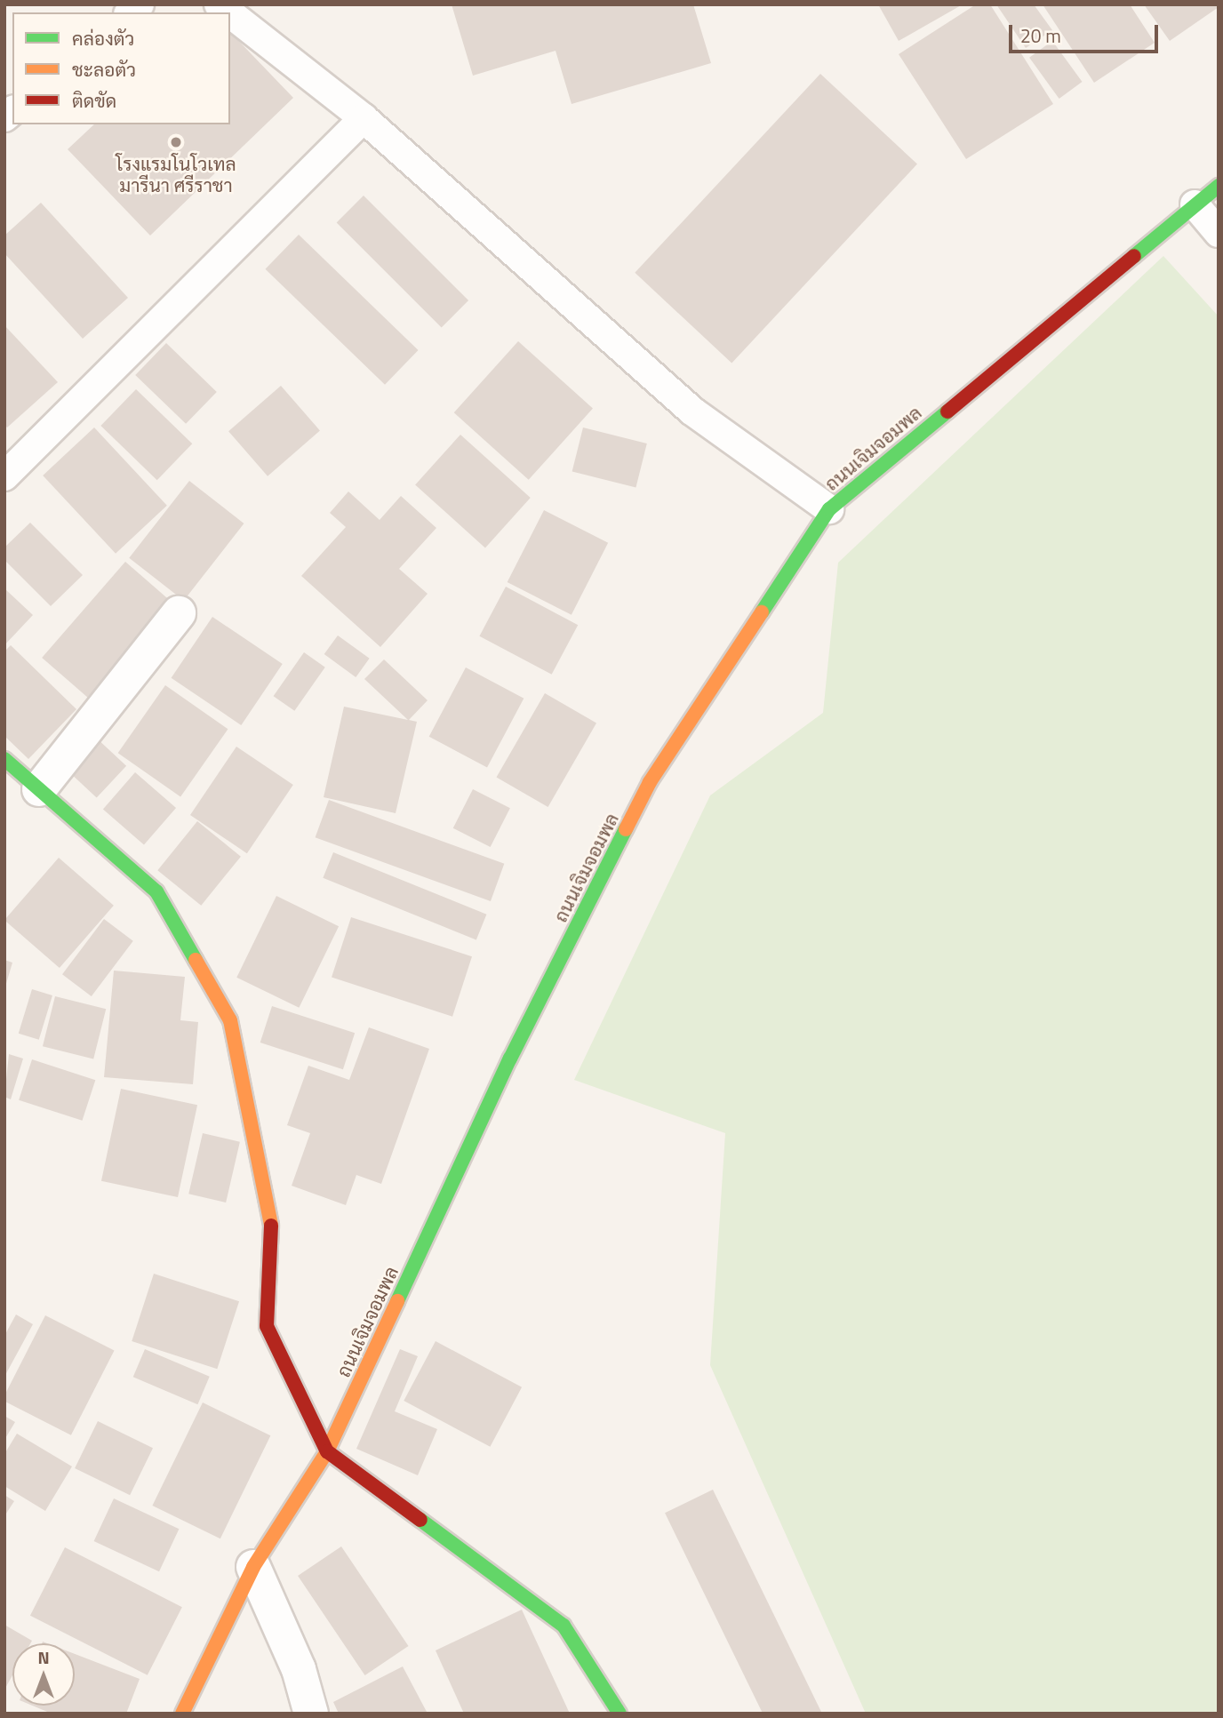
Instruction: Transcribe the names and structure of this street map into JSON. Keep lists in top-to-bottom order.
{
  "streets": {
    "main road": ["ถนนเจิมจอมพล"]
  },
  "places": ["โรงแรมโนโวเทล มารีนา ศรีราชา"],
  "legend": ["คล่องตัว", "ชะลอตัว", "ติดขัด"],
  "scale_bar": "20 m",
  "north": "top"
}
